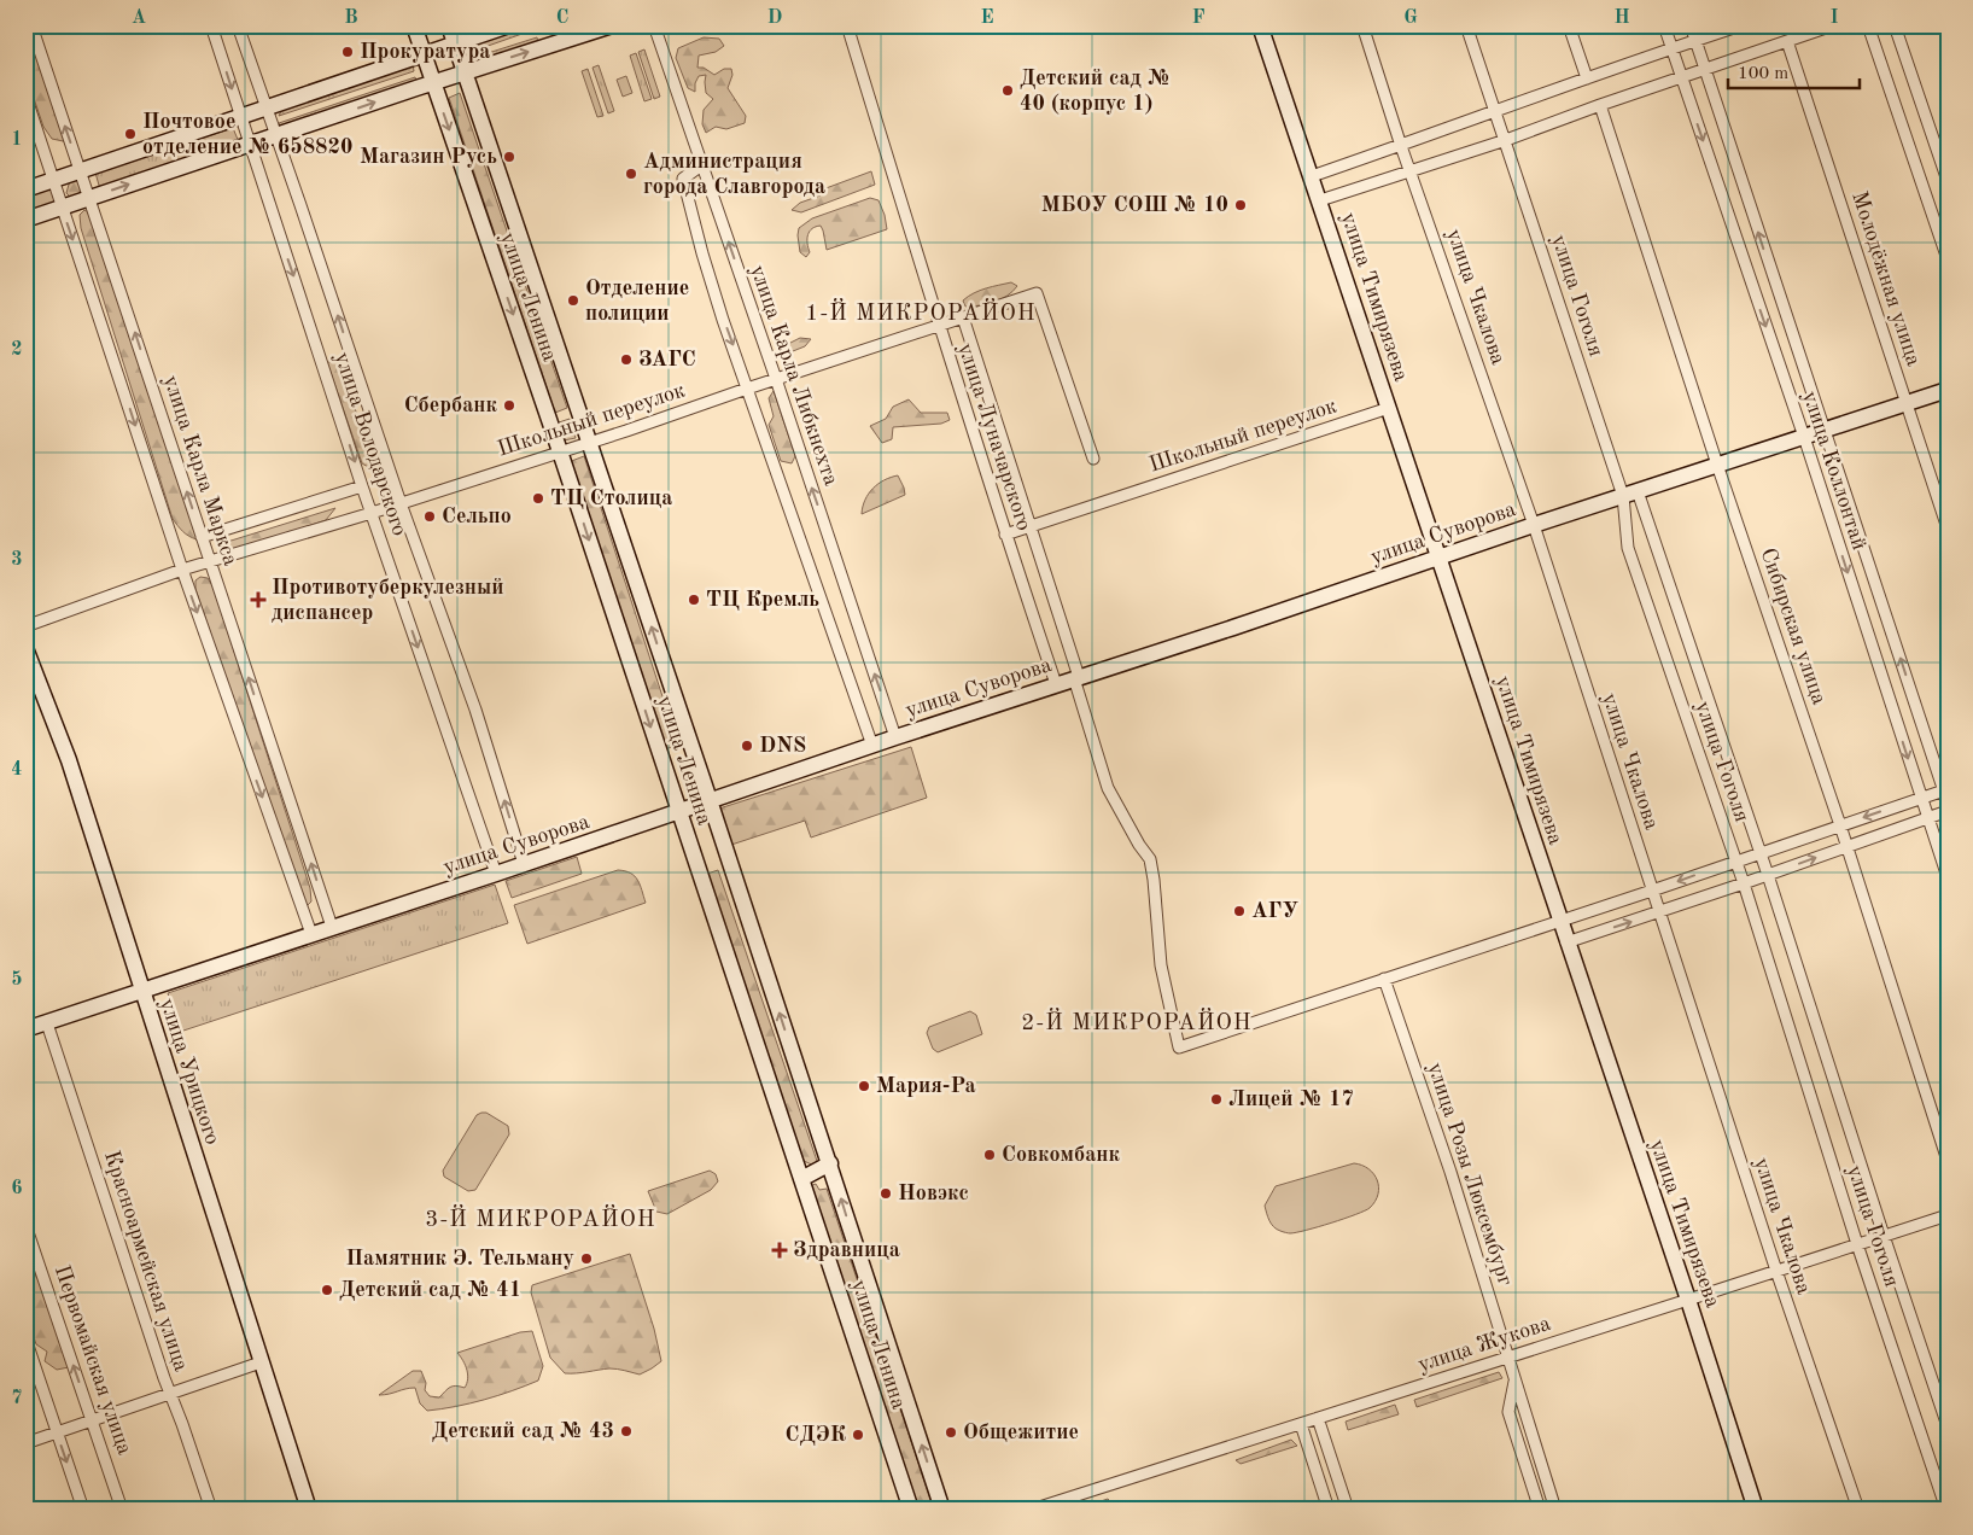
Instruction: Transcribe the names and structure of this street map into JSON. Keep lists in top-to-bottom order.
{
  "streets": {
    "street": [
      "Молодёжная улица",
      "улица Гоголя",
      "улица Ленина",
      "улица Тимирязева",
      "улица Чкалова",
      "улица Карла Либкнехта",
      "Школьный переулок",
      "улица Луначарского",
      "улица Володарского",
      "улица Карла Маркса",
      "улица Коллонтай",
      "улица Суворова",
      "Сибирская улица",
      "улица Урицкого",
      "улица Розы Люксембург",
      "Красноармейская улица",
      "улица Жукова",
      "Первомайская улица"
    ]
  },
  "crossings": [
    ["Молодёжная улица", "улица Суворова"],
    ["улица Гоголя", "улица Суворова"],
    ["улица Гоголя", "улица Жукова"],
    ["улица Ленина", "Школьный переулок"],
    ["улица Ленина", "улица Суворова"],
    ["улица Тимирязева", "Школьный переулок"],
    ["улица Тимирязева", "улица Суворова"],
    ["улица Тимирязева", "улица Жукова"],
    ["улица Чкалова", "улица Суворова"],
    ["улица Чкалова", "улица Жукова"],
    ["улица Карла Либкнехта", "Школьный переулок"],
    ["улица Карла Либкнехта", "улица Суворова"],
    ["Школьный переулок", "улица Луначарского"],
    ["Школьный переулок", "улица Володарского"],
    ["Школьный переулок", "улица Карла Маркса"],
    ["улица Луначарского", "улица Суворова"],
    ["улица Луначарского", "улица Розы Люксембург"],
    ["улица Володарского", "улица Суворова"],
    ["улица Карла Маркса", "улица Суворова"],
    ["улица Коллонтай", "улица Суворова"],
    ["улица Суворова", "Сибирская улица"],
    ["улица Суворова", "улица Урицкого"],
    ["улица Суворова", "Красноармейская улица"],
    ["улица Розы Люксембург", "улица Жукова"]
  ],
  "districts": ["1-Й МИКРОРАЙОН", "2-Й МИКРОРАЙОН", "3-Й МИКРОРАЙОН"],
  "places": {
    "other": [
      "Прокуратура",
      "Детский сад № 40 (корпус 1)",
      "Почтовое отделение № 658820",
      "Магазин Русь",
      "Администрация города Славгорода",
      "МБОУ СОШ № 10",
      "Отделение полиции",
      "ЗАГС",
      "Сбербанк",
      "ТЦ Столица",
      "Сельпо",
      "ТЦ Кремль",
      "DNS",
      "АГУ",
      "Мария-Ра",
      "Лицей № 17",
      "Совкомбанк",
      "Новэкс",
      "Памятник Э. Тельману",
      "Детский сад № 41",
      "Детский сад № 43",
      "Общежитие",
      "СДЭК"
    ],
    "health": ["Противотуберкулезный диспансер", "Здравница"]
  },
  "scale_bar": "100 m",
  "grid": {
    "columns": [
      "A",
      "B",
      "C",
      "D",
      "E",
      "F",
      "G",
      "H",
      "I"
    ],
    "rows": [
      "1",
      "2",
      "3",
      "4",
      "5",
      "6",
      "7"
    ]
  }
}
